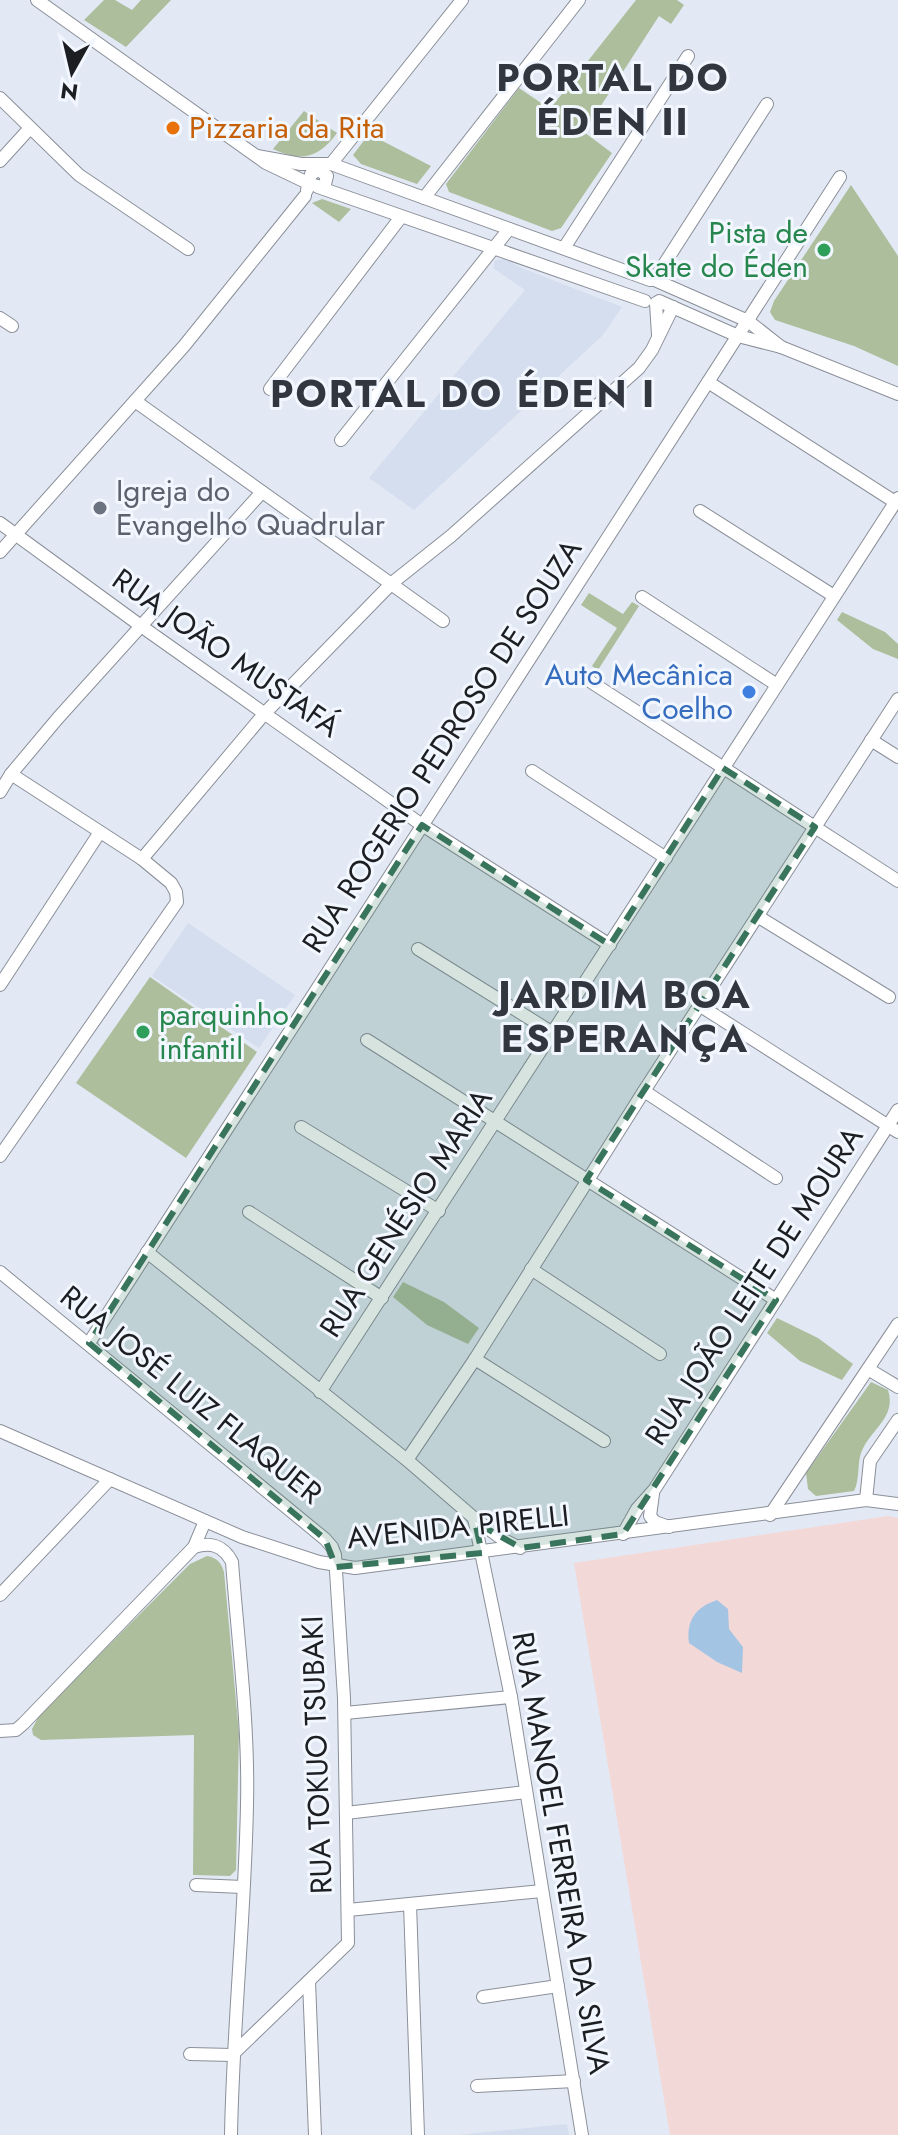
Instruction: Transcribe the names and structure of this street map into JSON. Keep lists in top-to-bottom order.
{
  "streets": {
    "street": [
      "RUA JOÃO MUSTAFÁ",
      "RUA ROGERIO PEDROSO DE SOUZA",
      "RUA GENÉSIO MARIA",
      "RUA JOÃO LEITE DE MOURA",
      "RUA JOSÉ LUIZ FLAQUER",
      "AVENIDA PIRELLI",
      "RUA TOKUO TSUBAKI",
      "RUA MANOEL FERREIRA DA SILVA"
    ]
  },
  "crossings": [
    ["RUA JOÃO MUSTAFÁ", "RUA ROGERIO PEDROSO DE SOUZA"],
    ["RUA JOÃO MUSTAFÁ", "RUA GENÉSIO MARIA"],
    ["RUA ROGERIO PEDROSO DE SOUZA", "RUA JOSÉ LUIZ FLAQUER"],
    ["RUA JOÃO LEITE DE MOURA", "AVENIDA PIRELLI"],
    ["RUA JOSÉ LUIZ FLAQUER", "AVENIDA PIRELLI"],
    ["RUA JOSÉ LUIZ FLAQUER", "RUA TOKUO TSUBAKI"],
    ["AVENIDA PIRELLI", "RUA TOKUO TSUBAKI"],
    ["AVENIDA PIRELLI", "RUA MANOEL FERREIRA DA SILVA"]
  ],
  "districts": ["PORTAL DO ÉDEN II", "PORTAL DO ÉDEN I", "JARDIM BOA ESPERANÇA"],
  "places": [
    "Pizzaria da Rita",
    "Pista de Skate do Éden",
    "Igreja do Evangelho Quadrular",
    "Auto Mecânica Coelho",
    "parquinho infantil"
  ],
  "north": "bottom"
}
